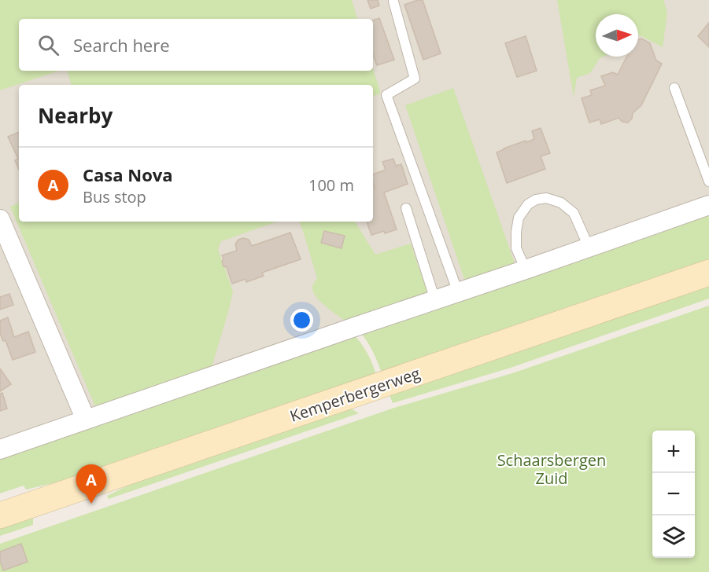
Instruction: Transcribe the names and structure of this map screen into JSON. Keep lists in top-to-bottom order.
{
  "streets": {
    "main road": ["Kemperbergerweg"]
  },
  "parks": ["Schaarsbergen Zuid"],
  "north": "right",
  "page": {
    "search": "Search here",
    "heading": "Nearby",
    "list": [
      {
        "mark": "A",
        "name": "Casa Nova",
        "note": "Bus stop",
        "value": "100 m"
      }
    ],
    "map_buttons": ["+", "−"],
    "pins": "A"
  }
}
